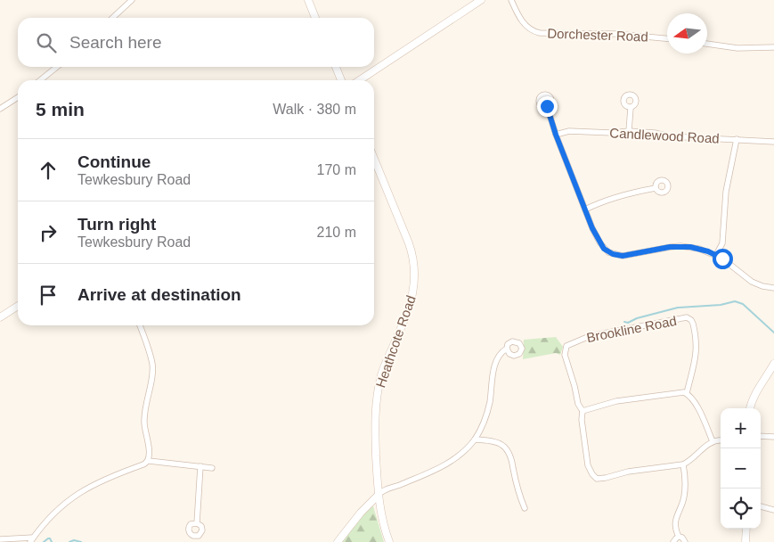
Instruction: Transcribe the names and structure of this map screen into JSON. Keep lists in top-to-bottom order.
{
  "streets": {
    "street": [
      "Dorchester Road",
      "Candlewood Road",
      "Brookline Road",
      "Heathcote Road"
    ]
  },
  "north": "left",
  "page": {
    "search": "Search here",
    "heading": ["5 min", "Walk · 380 m"],
    "list": [
      ["Continue", "Tewkesbury Road", "170 m"],
      ["Turn right", "Tewkesbury Road", "210 m"],
      "Arrive at destination"
    ],
    "map_buttons": ["+", "−"]
  }
}
